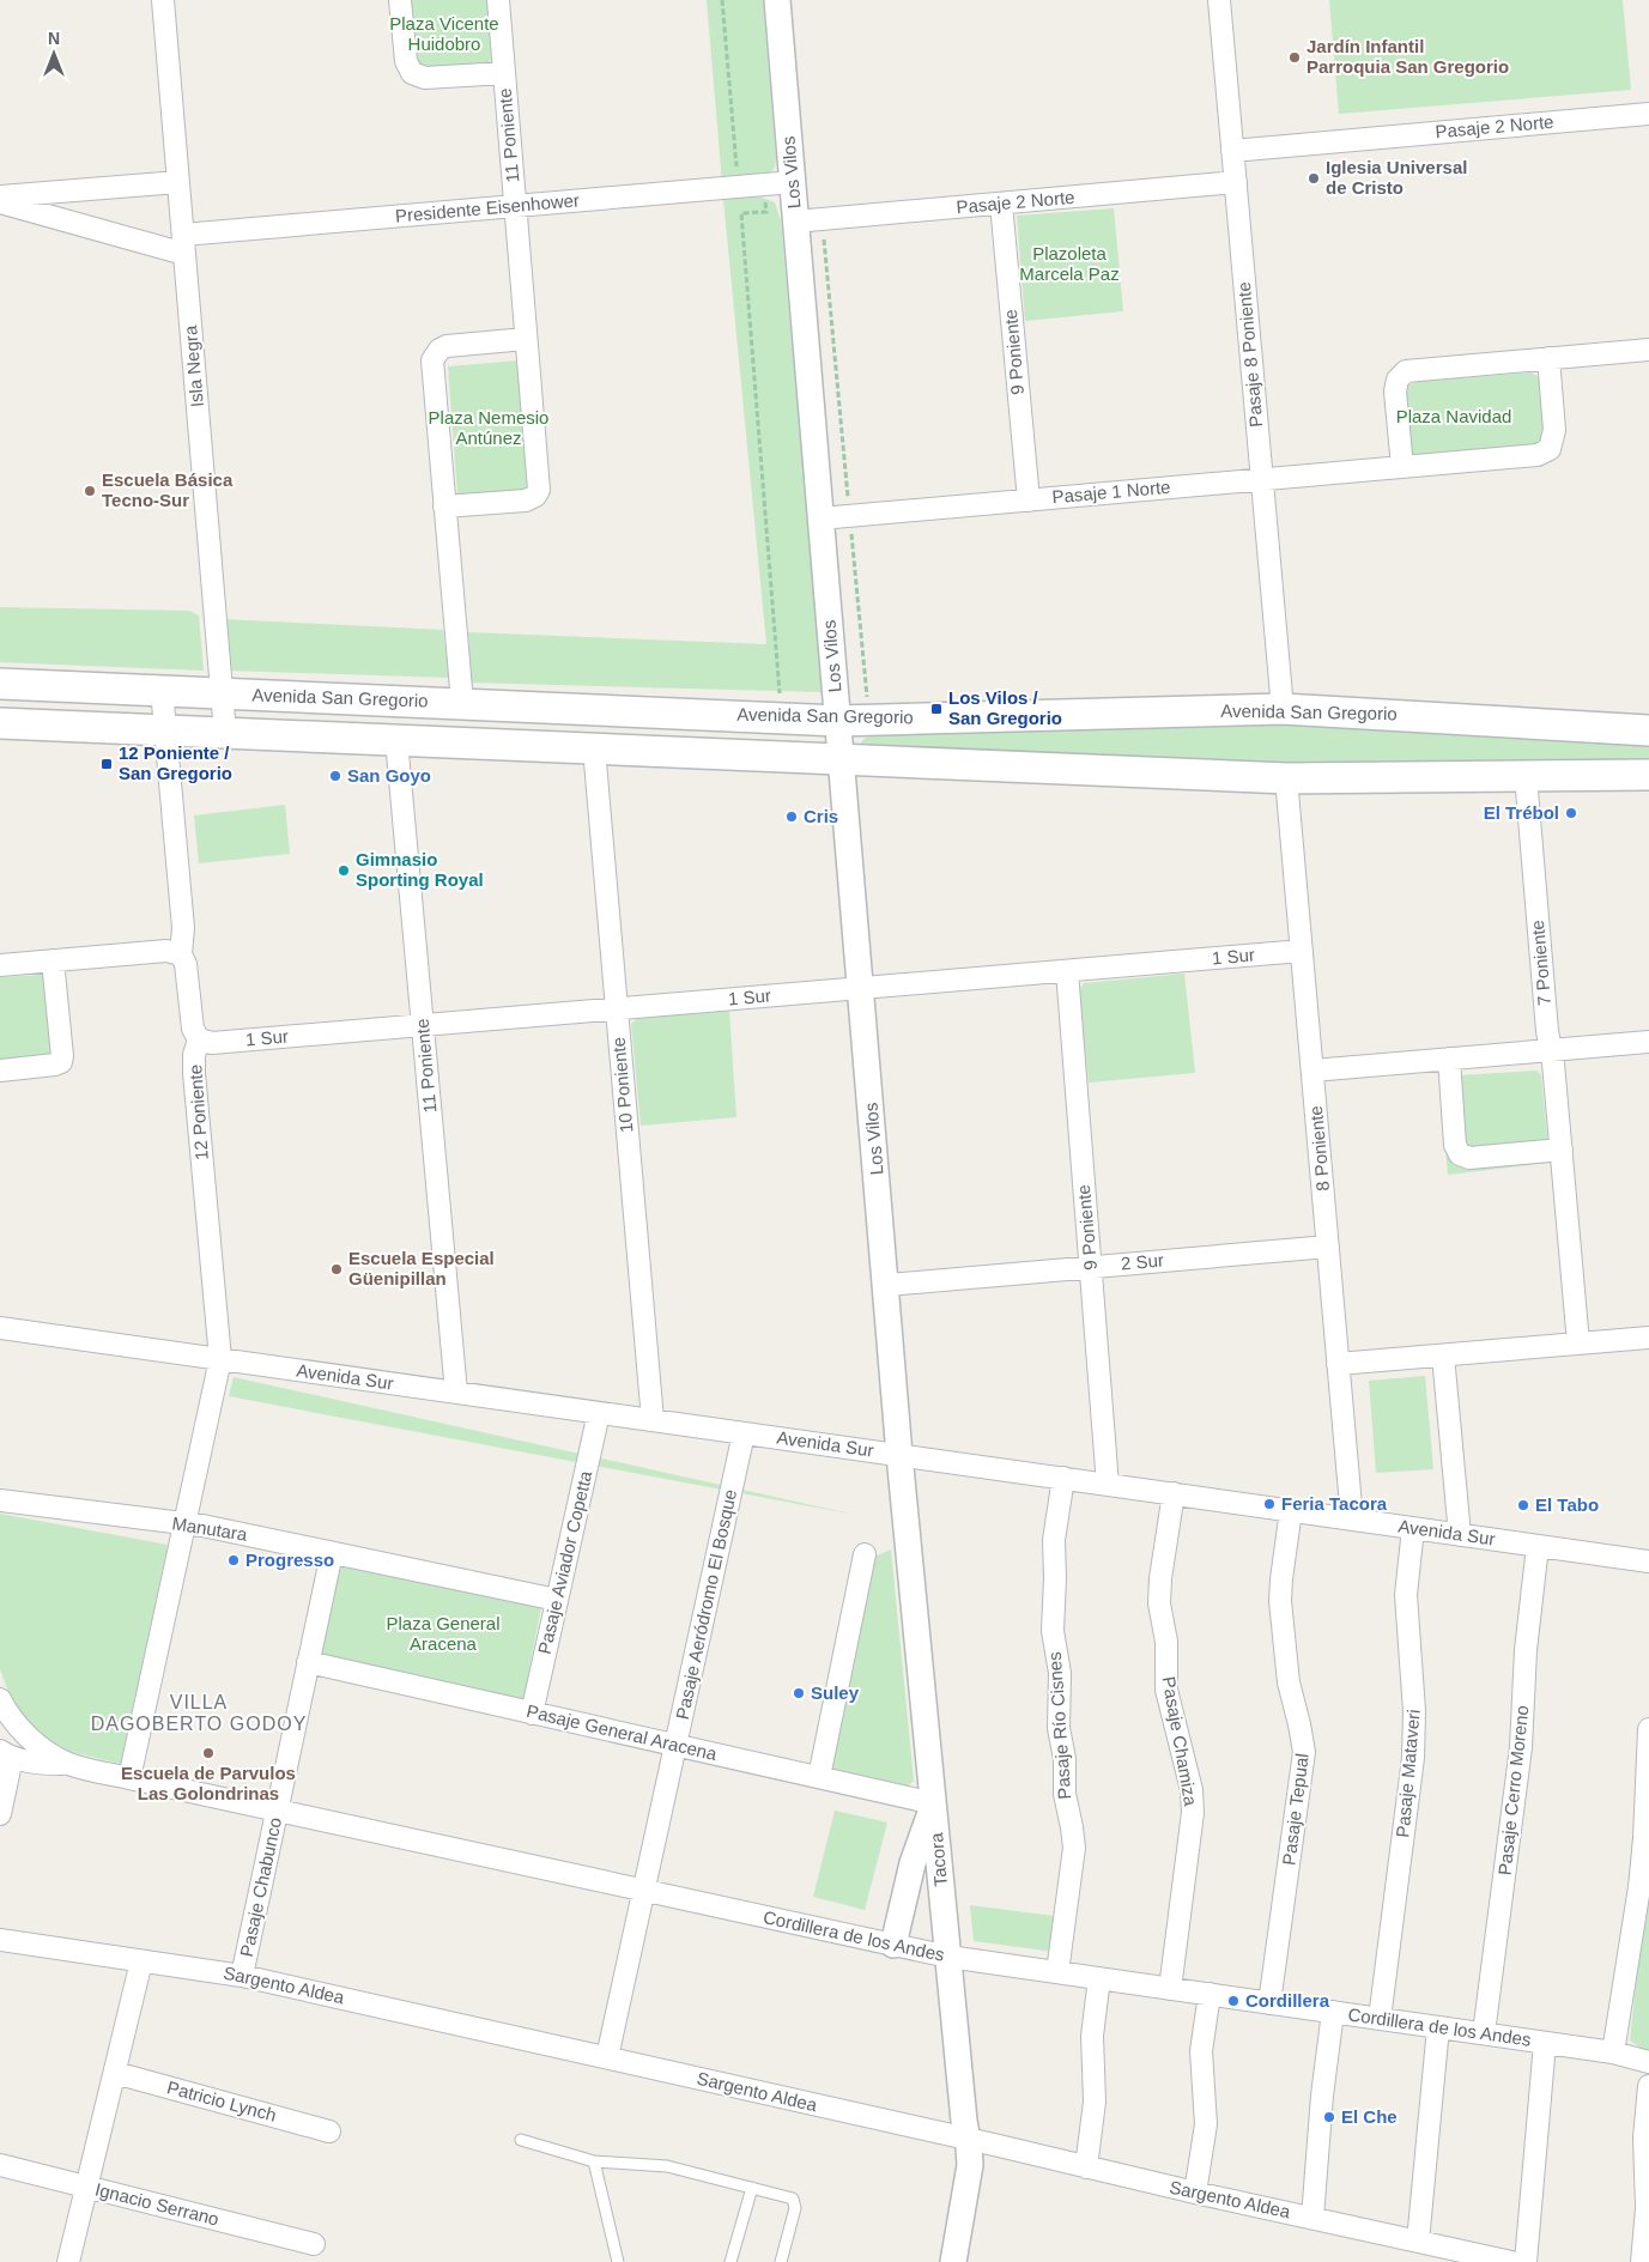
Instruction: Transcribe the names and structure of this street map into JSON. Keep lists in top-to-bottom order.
{
  "streets": {
    "main road": ["Avenida San Gregorio"],
    "street": [
      "Pasaje 2 Norte",
      "11 Poniente",
      "Los Vilos",
      "Presidente Eisenhower",
      "9 Poniente",
      "Pasaje 8 Poniente",
      "Isla Negra",
      "Pasaje 1 Norte",
      "1 Sur",
      "7 Poniente",
      "10 Poniente",
      "12 Poniente",
      "8 Poniente",
      "2 Sur",
      "Avenida Sur",
      "Manutara",
      "Pasaje Aviador Copetta",
      "Pasaje Aeródromo El Bosque",
      "Pasaje Río Cisnes",
      "Pasaje General Aracena",
      "Pasaje Chamiza",
      "Pasaje Mataveri",
      "Pasaje Cerro Moreno",
      "Pasaje Tepual",
      "Tacora",
      "Pasaje Chabunco",
      "Cordillera de los Andes",
      "Sargento Aldea",
      "Patricio Lynch",
      "Ignacio Serrano"
    ]
  },
  "crossings": [
    ["Pasaje 2 Norte", "Los Vilos"],
    ["Pasaje 2 Norte", "9 Poniente"],
    ["Pasaje 2 Norte", "Pasaje 8 Poniente"],
    ["11 Poniente", "Presidente Eisenhower"],
    ["11 Poniente", "1 Sur"],
    ["11 Poniente", "Avenida Sur"],
    ["Los Vilos", "Presidente Eisenhower"],
    ["Los Vilos", "Pasaje 1 Norte"],
    ["Los Vilos", "Avenida San Gregorio"],
    ["Los Vilos", "1 Sur"],
    ["Los Vilos", "2 Sur"],
    ["Los Vilos", "Avenida Sur"],
    ["Los Vilos", "Tacora"],
    ["Presidente Eisenhower", "Isla Negra"],
    ["9 Poniente", "Pasaje 1 Norte"],
    ["9 Poniente", "1 Sur"],
    ["9 Poniente", "2 Sur"],
    ["9 Poniente", "Avenida Sur"],
    ["Pasaje 8 Poniente", "Pasaje 1 Norte"],
    ["Pasaje 8 Poniente", "Avenida San Gregorio"],
    ["Isla Negra", "Avenida San Gregorio"],
    ["Avenida San Gregorio", "12 Poniente"],
    ["1 Sur", "10 Poniente"],
    ["1 Sur", "12 Poniente"],
    ["1 Sur", "8 Poniente"],
    ["10 Poniente", "Avenida Sur"],
    ["12 Poniente", "Avenida Sur"],
    ["12 Poniente", "Manutara"],
    ["12 Poniente", "Cordillera de los Andes"],
    ["8 Poniente", "2 Sur"],
    ["8 Poniente", "Avenida Sur"],
    ["Avenida Sur", "Pasaje Aviador Copetta"],
    ["Avenida Sur", "Pasaje Aeródromo El Bosque"],
    ["Avenida Sur", "Pasaje Río Cisnes"],
    ["Avenida Sur", "Pasaje Chamiza"],
    ["Avenida Sur", "Pasaje Mataveri"],
    ["Avenida Sur", "Pasaje Cerro Moreno"],
    ["Avenida Sur", "Pasaje Tepual"],
    ["Avenida Sur", "Tacora"],
    ["Manutara", "Pasaje Aviador Copetta"],
    ["Manutara", "Pasaje Chabunco"],
    ["Pasaje Aviador Copetta", "Pasaje General Aracena"],
    ["Pasaje Aeródromo El Bosque", "Pasaje General Aracena"],
    ["Pasaje Aeródromo El Bosque", "Cordillera de los Andes"],
    ["Pasaje Aeródromo El Bosque", "Sargento Aldea"],
    ["Pasaje Río Cisnes", "Cordillera de los Andes"],
    ["Pasaje General Aracena", "Tacora"],
    ["Pasaje General Aracena", "Pasaje Chabunco"],
    ["Pasaje Chamiza", "Cordillera de los Andes"],
    ["Pasaje Mataveri", "Cordillera de los Andes"],
    ["Pasaje Cerro Moreno", "Cordillera de los Andes"],
    ["Pasaje Tepual", "Cordillera de los Andes"],
    ["Tacora", "Cordillera de los Andes"],
    ["Tacora", "Sargento Aldea"],
    ["Pasaje Chabunco", "Cordillera de los Andes"],
    ["Pasaje Chabunco", "Sargento Aldea"]
  ],
  "districts": ["VILLA DAGOBERTO GODOY"],
  "parks": [
    "Plaza Vicente Huidobro",
    "Plazoleta Marcela Paz",
    "Plaza Navidad",
    "Plaza Nemesio Antúnez",
    "Plaza General Aracena"
  ],
  "places": {
    "other": [
      "Jardín Infantil Parroquia San Gregorio",
      "Iglesia Universal de Cristo",
      "Escuela Básica Tecno-Sur",
      "San Goyo",
      "El Trébol",
      "Cris",
      "Gimnasio Sporting Royal",
      "Escuela Especial Güenipillan",
      "Feria Tacora",
      "El Tabo",
      "Progresso",
      "Suley",
      "Escuela de Parvulos Las Golondrinas",
      "Cordillera",
      "El Che"
    ],
    "transit": ["Los Vilos / San Gregorio", "12 Poniente / San Gregorio"]
  },
  "north": "top"
}
